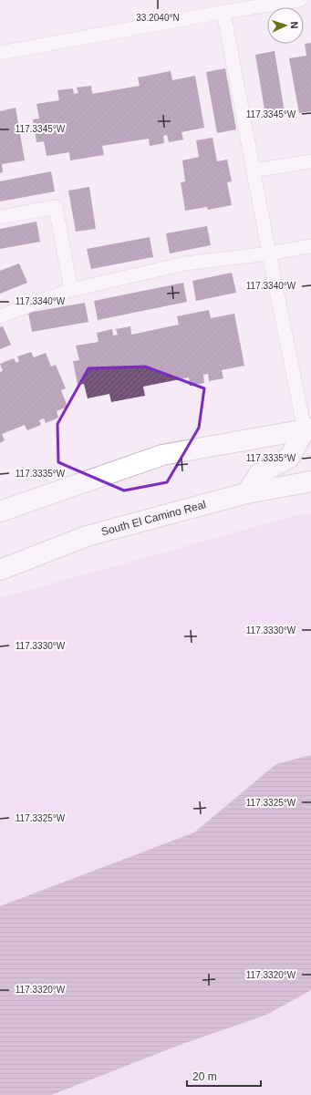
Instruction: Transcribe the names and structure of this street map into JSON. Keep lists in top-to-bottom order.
{
  "streets": {
    "main road": ["South El Camino Real"]
  },
  "scale_bar": "20 m",
  "north": "right",
  "coordinates": [
    "33.2040°N",
    "117.3345°W",
    "117.3340°W",
    "117.3335°W",
    "117.3330°W",
    "117.3325°W",
    "117.3320°W"
  ]
}
